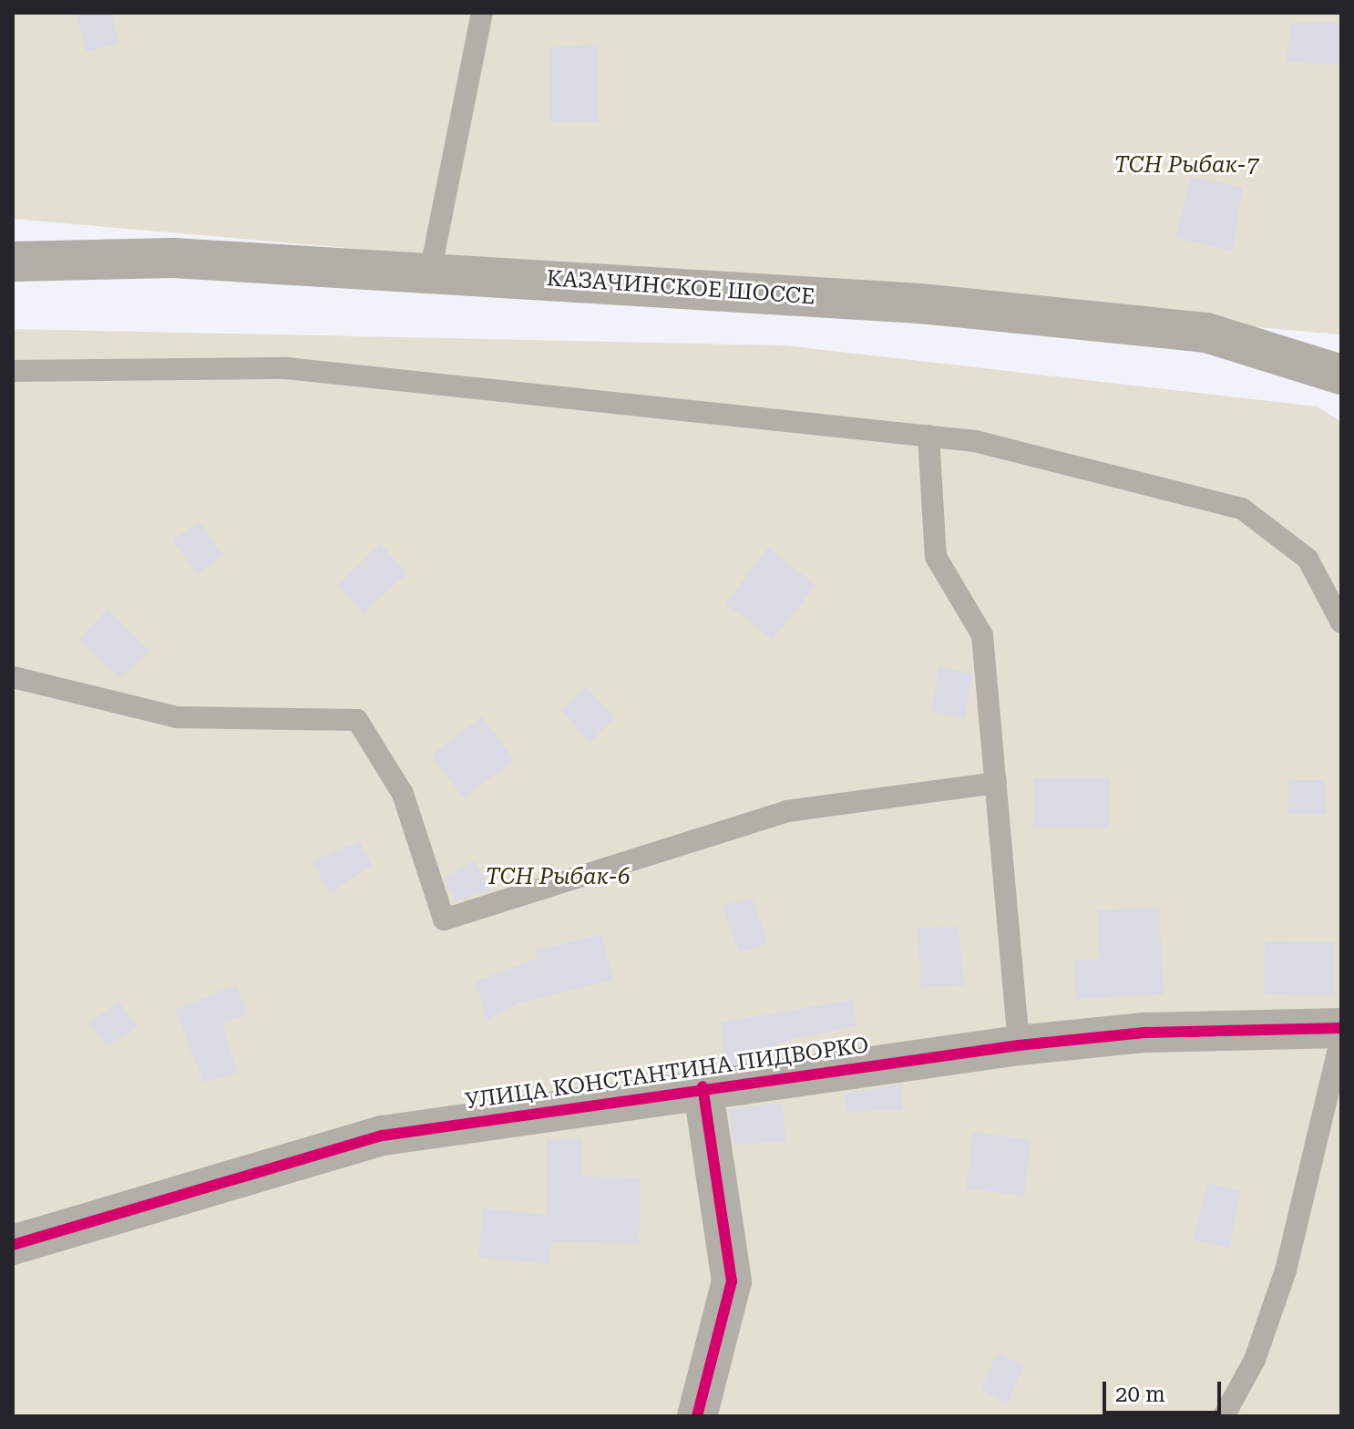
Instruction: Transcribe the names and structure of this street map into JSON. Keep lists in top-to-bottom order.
{
  "streets": {
    "main road": ["КАЗАЧИНСКОЕ ШОССЕ"],
    "street": ["УЛИЦА КОНСТАНТИНА ПИДВОРКО"]
  },
  "parks": ["ТСН Рыбак-7", "ТСН Рыбак-6"],
  "scale_bar": "20 m"
}
